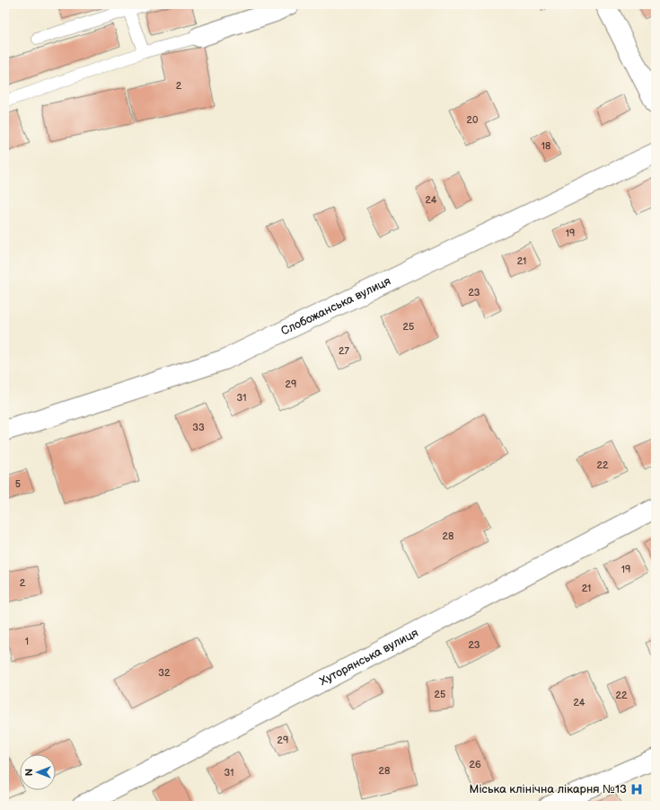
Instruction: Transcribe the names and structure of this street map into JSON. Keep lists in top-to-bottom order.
{
  "streets": {
    "street": ["Слобожанська вулиця", "Хуторянська вулиця"]
  },
  "places": {
    "hospital": ["Міська клінічна лікарня №13"]
  },
  "house_numbers": [
    "2",
    "20",
    "18",
    "24",
    "19",
    "21",
    "23",
    "25",
    "27",
    "29",
    "31",
    "33",
    "22",
    "5",
    "28",
    "19",
    "2",
    "21",
    "1",
    "23",
    "32",
    "25",
    "22",
    "24",
    "29",
    "26",
    "28",
    "31"
  ],
  "north": "left"
}
